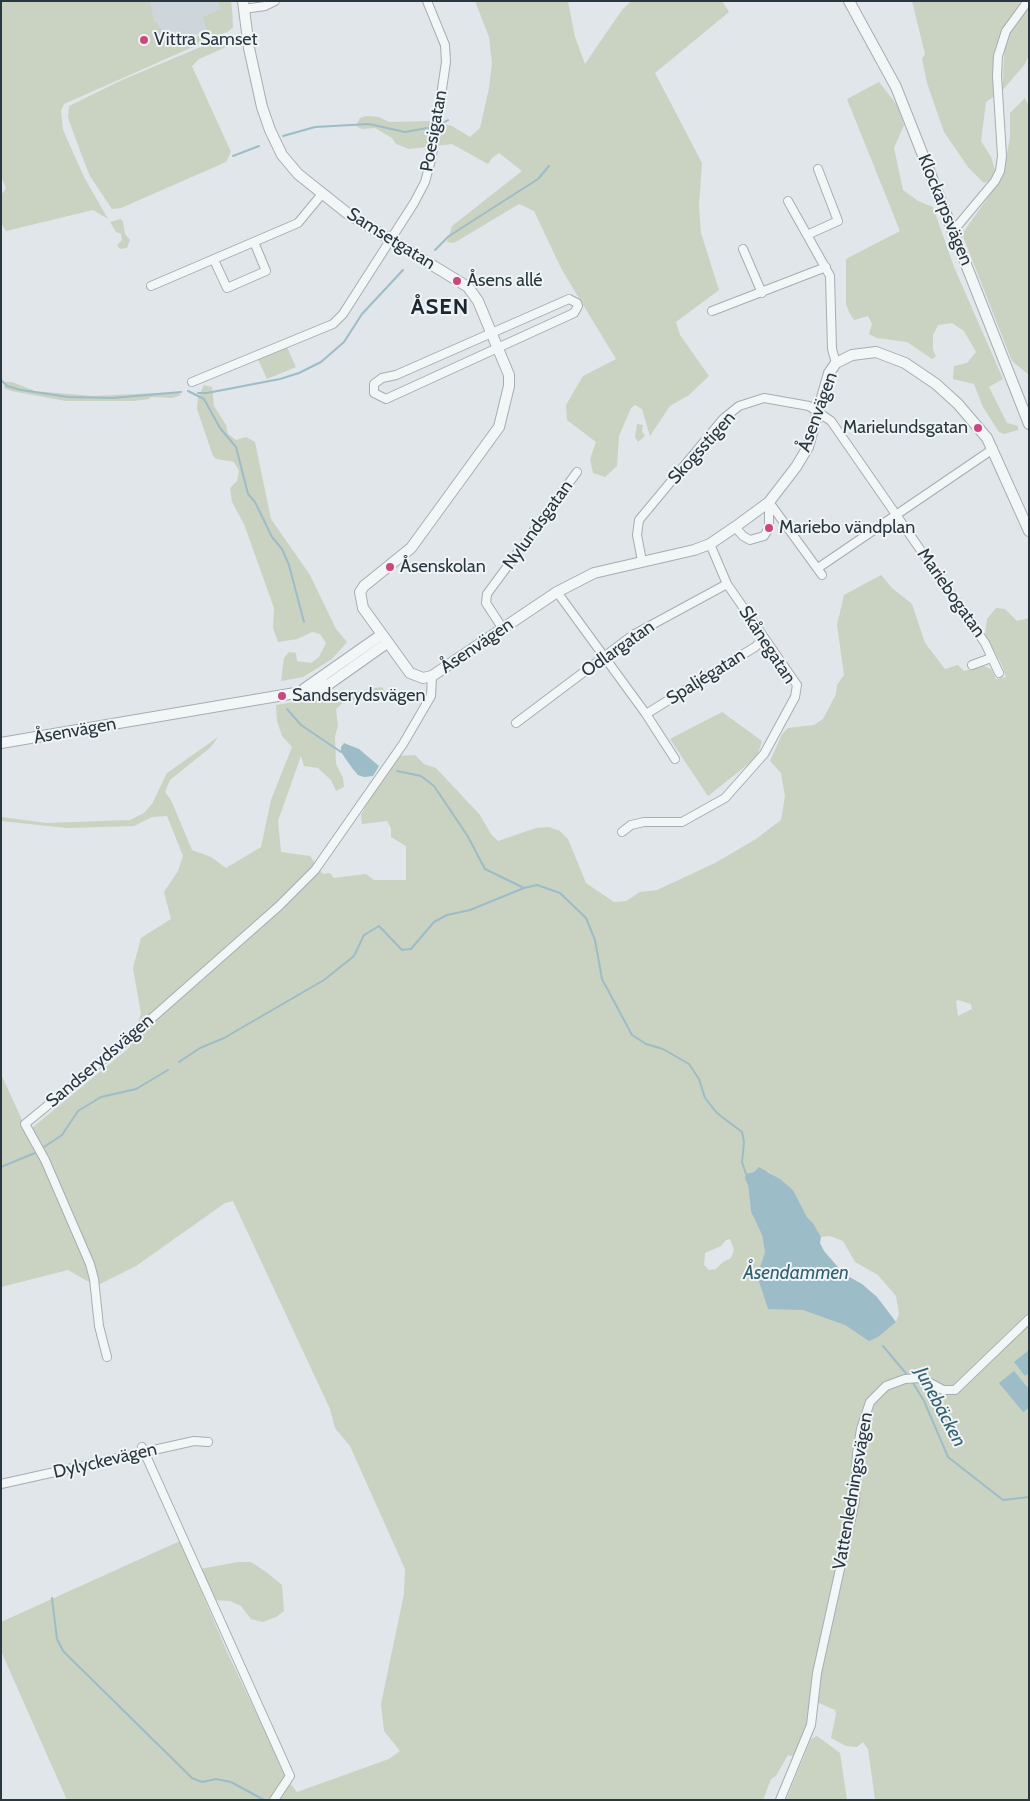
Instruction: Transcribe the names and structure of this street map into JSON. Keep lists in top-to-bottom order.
{
  "streets": {
    "street": [
      "Poesigatan",
      "Klockarpsvägen",
      "Samsetgatan",
      "Åsenvägen",
      "Skogsstigen",
      "Nylundsgatan",
      "Mariebogatan",
      "Skånegatan",
      "Odlargatan",
      "Spaljégatan",
      "Sandserydsvägen",
      "Dylyckevägen",
      "Vattenledningsvägen"
    ]
  },
  "crossings": [
    ["Poesigatan", "Samsetgatan"],
    ["Samsetgatan", "Åsenvägen"],
    ["Åsenvägen", "Skogsstigen"],
    ["Åsenvägen", "Nylundsgatan"],
    ["Åsenvägen", "Mariebogatan"],
    ["Åsenvägen", "Skånegatan"],
    ["Åsenvägen", "Sandserydsvägen"],
    ["Skogsstigen", "Mariebogatan"],
    ["Skånegatan", "Odlargatan"],
    ["Skånegatan", "Spaljégatan"]
  ],
  "districts": ["ÅSEN"],
  "water": ["Åsendammen", "Junebäcken"],
  "places": [
    "Vittra Samset",
    "Åsens allé",
    "Marielundsgatan",
    "Mariebo vändplan",
    "Åsenskolan",
    "Sandserydsvägen"
  ]
}
